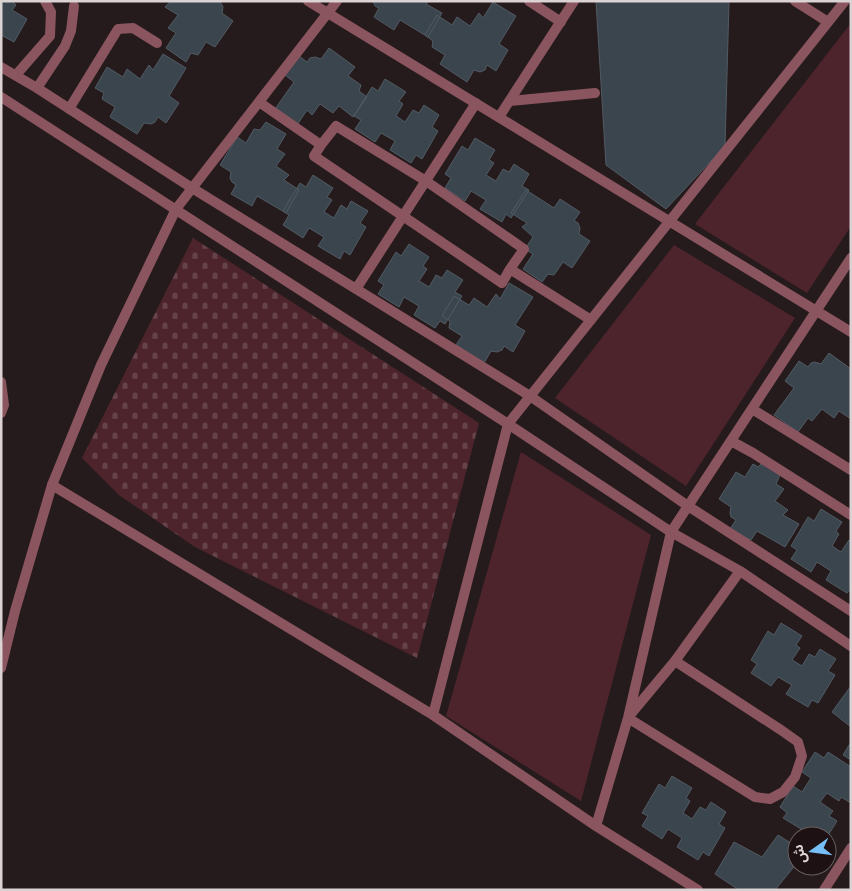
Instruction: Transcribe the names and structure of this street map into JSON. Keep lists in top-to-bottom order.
{
  "north": "left"
}
